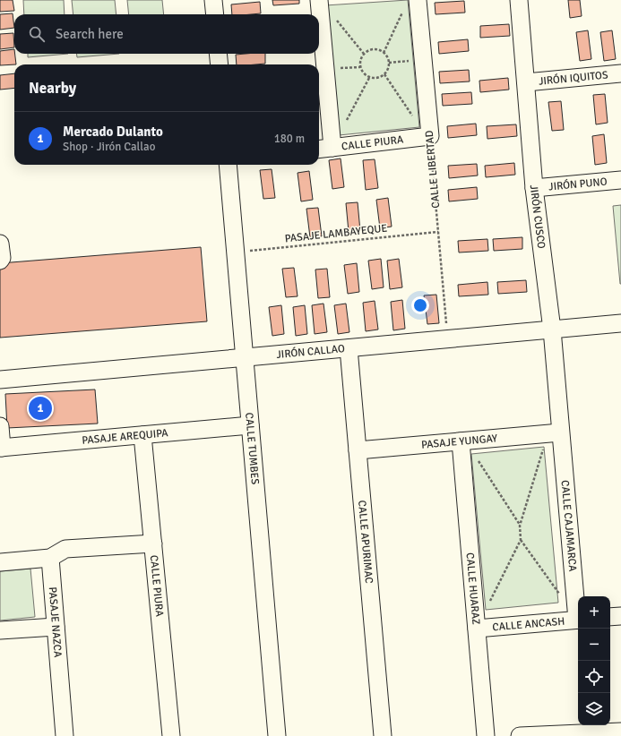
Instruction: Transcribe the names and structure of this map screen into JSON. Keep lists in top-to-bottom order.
{
  "streets": {
    "street": [
      "JIRÓN IQUITOS",
      "CALLE PIURA",
      "CALLE LIBERTAD",
      "JIRÓN PUNO",
      "JIRÓN CUSCO",
      "JIRÓN CALLAO",
      "PASAJE AREQUIPA",
      "PASAJE YUNGAY",
      "CALLE TUMBES",
      "CALLE CAJAMARCA",
      "CALLE APURIMAC",
      "CALLE HUARAZ",
      "PASAJE NAZCA",
      "CALLE ANCASH"
    ],
    "path": ["PASAJE LAMBAYEQUE"]
  },
  "crossings": [
    ["JIRÓN IQUITOS", "JIRÓN CUSCO"],
    ["CALLE PIURA", "CALLE LIBERTAD"],
    ["CALLE PIURA", "PASAJE AREQUIPA"],
    ["CALLE LIBERTAD", "PASAJE LAMBAYEQUE"],
    ["CALLE LIBERTAD", "JIRÓN CALLAO"],
    ["JIRÓN PUNO", "JIRÓN CUSCO"],
    ["JIRÓN CUSCO", "JIRÓN CALLAO"],
    ["JIRÓN CUSCO", "PASAJE YUNGAY"],
    ["JIRÓN CUSCO", "CALLE CAJAMARCA"],
    ["PASAJE LAMBAYEQUE", "CALLE TUMBES"],
    ["JIRÓN CALLAO", "CALLE TUMBES"],
    ["JIRÓN CALLAO", "CALLE APURIMAC"],
    ["PASAJE AREQUIPA", "CALLE TUMBES"],
    ["PASAJE YUNGAY", "CALLE CAJAMARCA"],
    ["PASAJE YUNGAY", "CALLE APURIMAC"],
    ["PASAJE YUNGAY", "CALLE HUARAZ"],
    ["CALLE HUARAZ", "CALLE ANCASH"]
  ],
  "page": {
    "search": "Search here",
    "heading": "Nearby",
    "list": [
      {
        "mark": "1",
        "name": "Mercado Dulanto",
        "note": "Shop · Jirón Callao",
        "value": "180 m"
      }
    ],
    "pins": "1",
    "map_buttons": ["+", "−"]
  }
}
